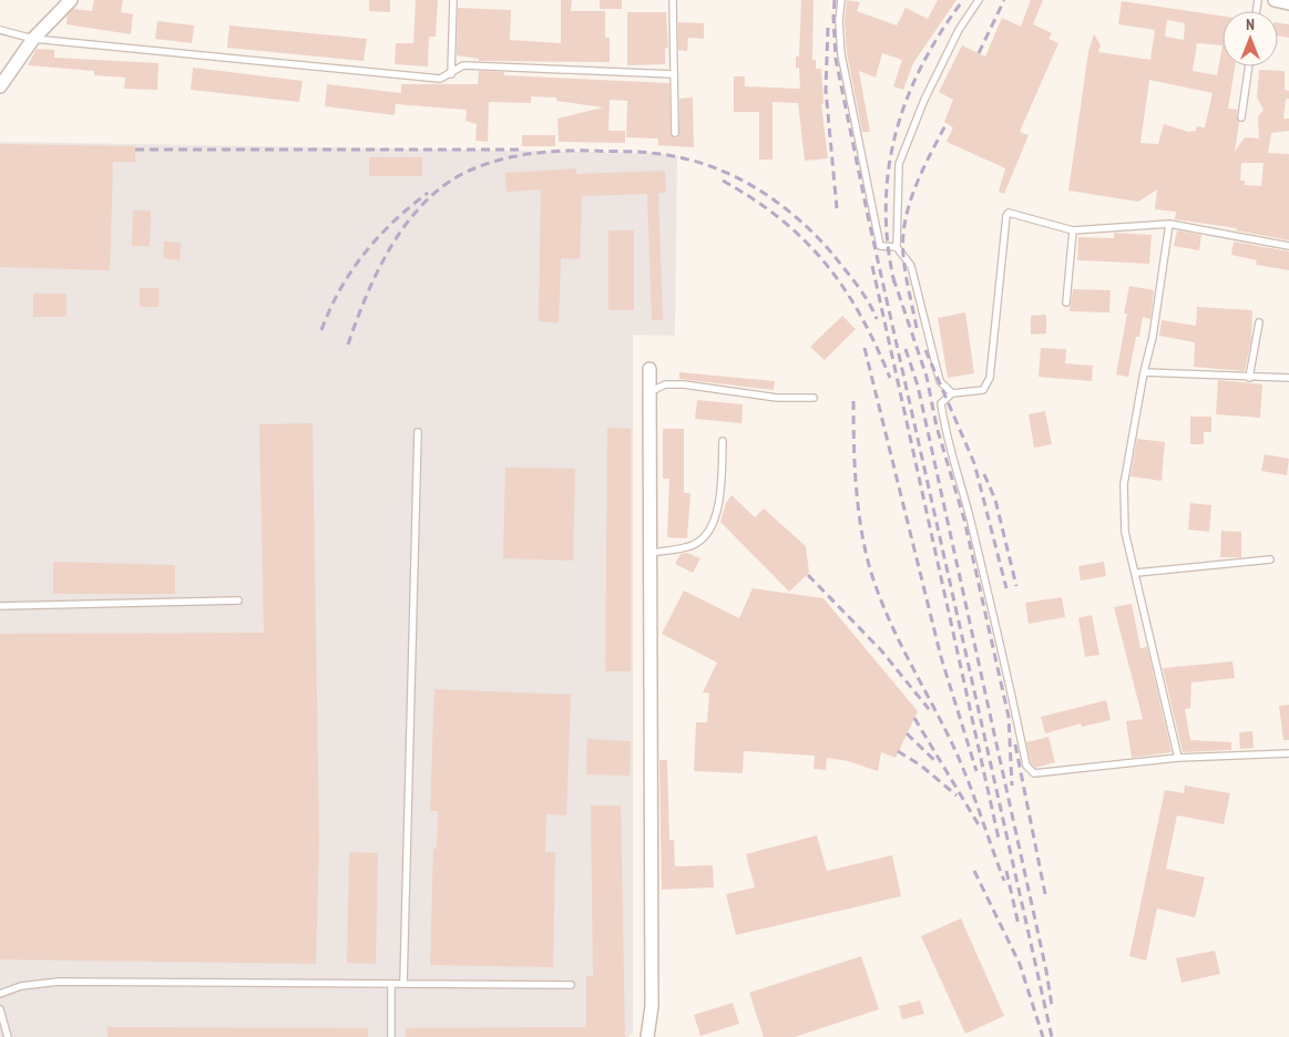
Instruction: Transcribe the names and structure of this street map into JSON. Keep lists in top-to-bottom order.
{
  "north": "top"
}
